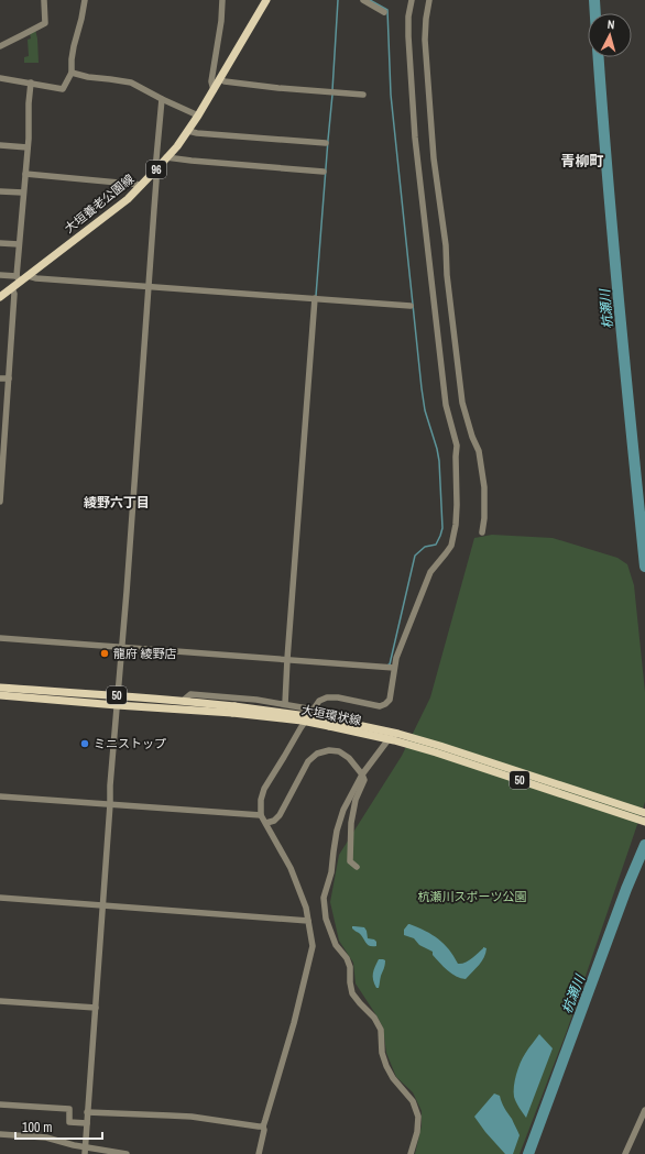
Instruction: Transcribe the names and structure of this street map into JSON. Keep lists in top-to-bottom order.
{
  "streets": {
    "main road": [
      "96",
      "大垣養老公園線",
      "50",
      "大垣環状線"
    ]
  },
  "districts": ["青柳町", "綾野六丁目"],
  "water": ["杭瀬川"],
  "parks": ["杭瀬川スポーツ公園"],
  "places": ["龍府 綾野店", "ミニストップ"],
  "scale_bar": "100 m",
  "north": "top"
}
